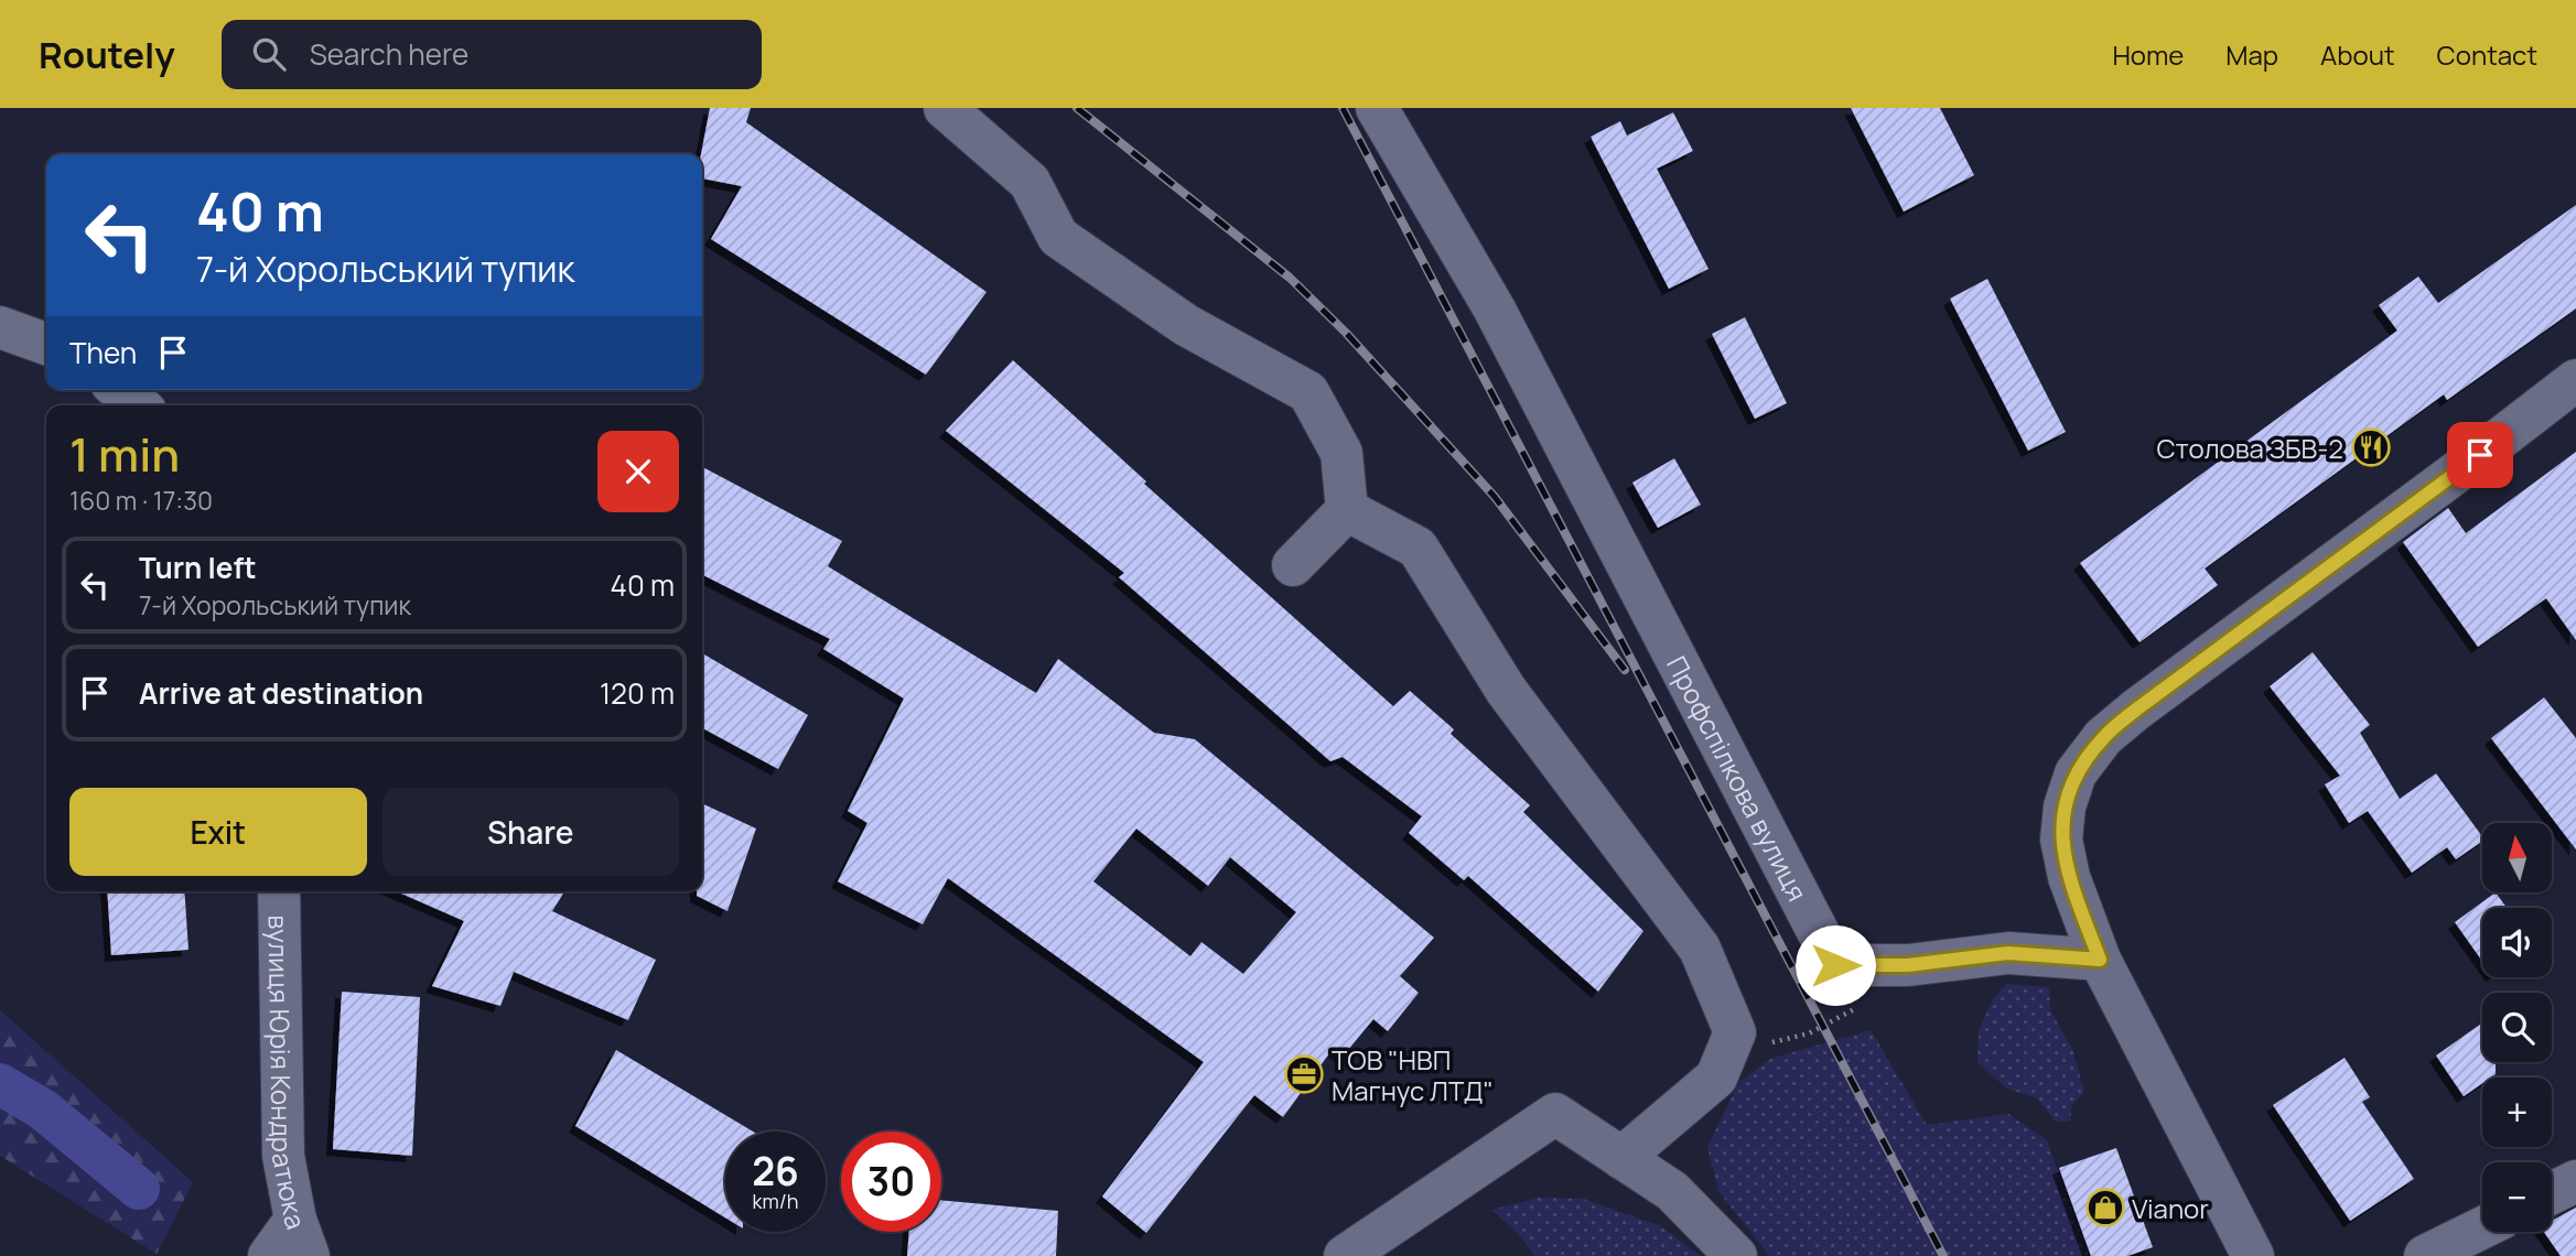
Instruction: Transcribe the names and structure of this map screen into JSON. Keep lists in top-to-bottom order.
{
  "streets": {
    "street": ["Профспілкова вулиця", "вулиця Юрія Кондратюка"]
  },
  "places": {
    "restaurant": ["Столова ЗБВ-2"],
    "office": ["ТОВ \"НВП Магнус ЛТД\""],
    "shop": ["Vianor"]
  },
  "north": "top",
  "page": {
    "header": "Routely",
    "search": "Search here",
    "nav": [
      "Home",
      "Map",
      "About",
      "Contact"
    ],
    "turn": ["40 m", "7-й Хорольський тупик"],
    "then": "Then",
    "heading": ["1 min", "160 m · 17:30"],
    "list": [
      {
        "name": "Turn left",
        "note": "7-й Хорольський тупик",
        "value": "40 m"
      },
      {
        "name": "Arrive at destination",
        "value": "120 m"
      }
    ],
    "buttons": ["Exit", "Share"],
    "map_buttons": ["+", "−"],
    "speed": "26 km/h",
    "limit": "30"
  }
}
